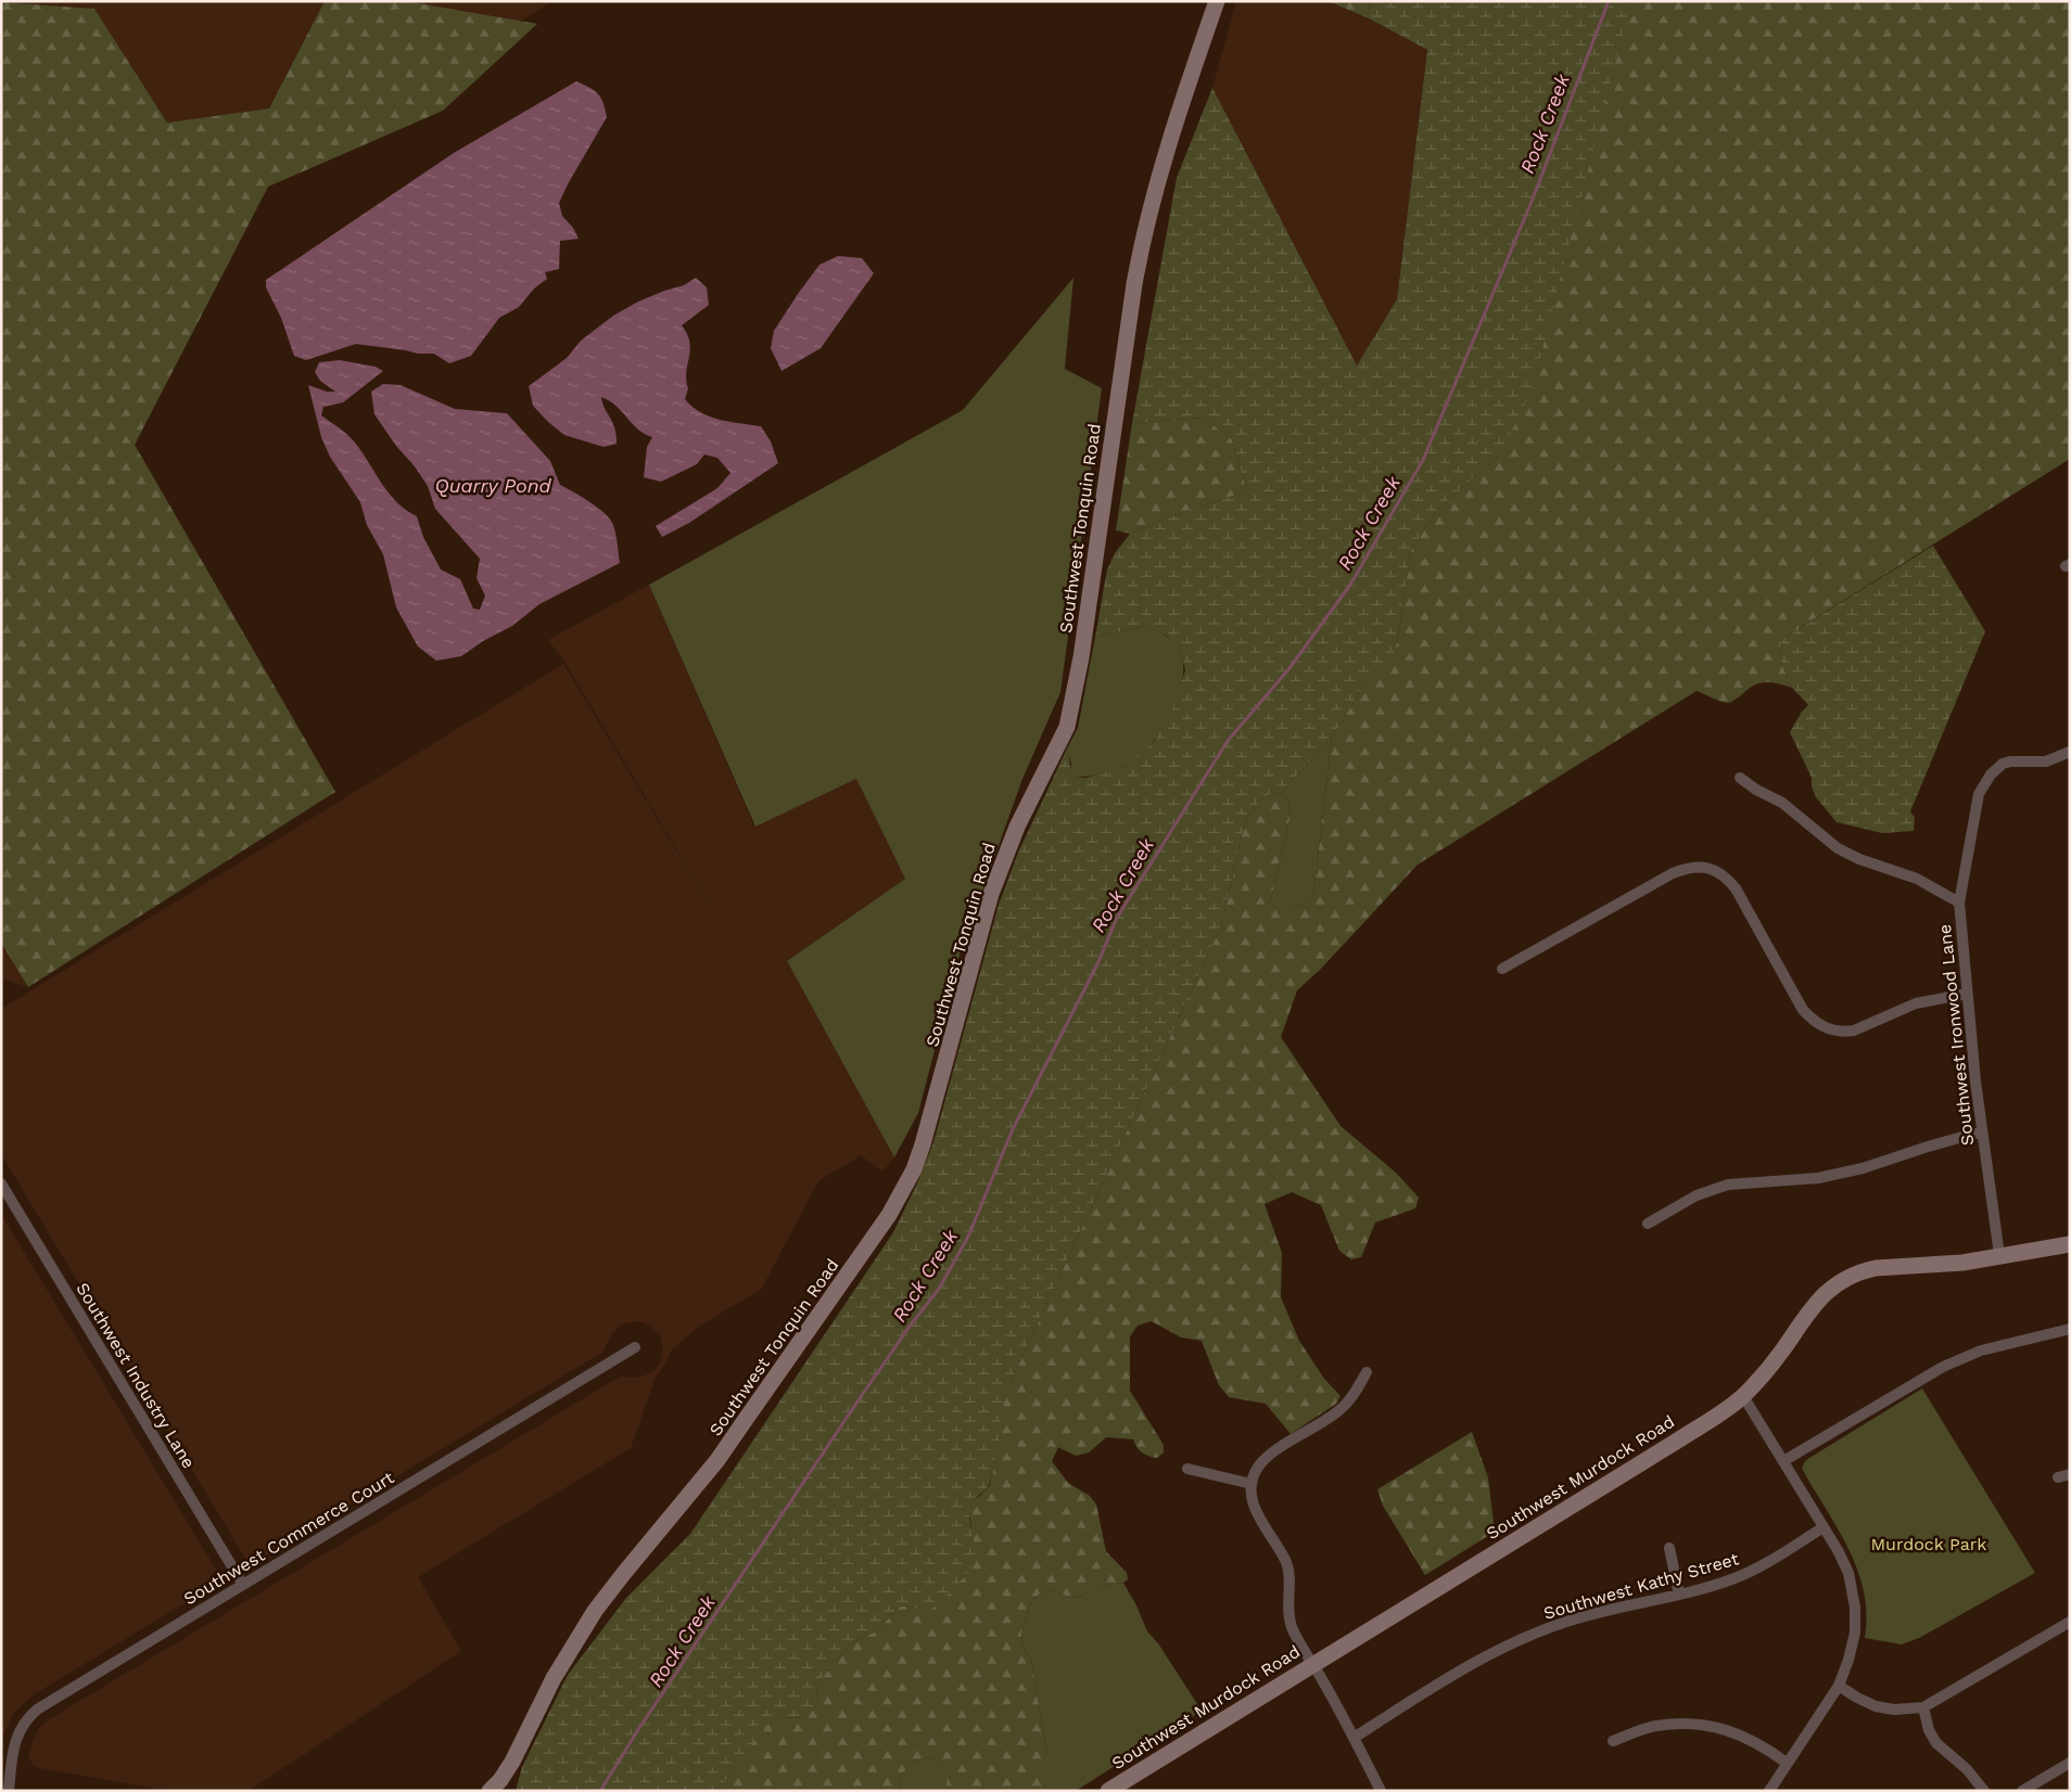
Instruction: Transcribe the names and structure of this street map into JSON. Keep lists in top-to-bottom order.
{
  "streets": {
    "main road": ["Southwest Tonquin Road", "Southwest Murdock Road"],
    "street": [
      "Southwest Ironwood Lane",
      "Southwest Industry Lane",
      "Southwest Commerce Court",
      "Southwest Kathy Street"
    ]
  },
  "crossings": [
    ["Southwest Ironwood Lane", "Southwest Murdock Road"],
    ["Southwest Industry Lane", "Southwest Commerce Court"]
  ],
  "water": ["Rock Creek", "Quarry Pond"],
  "parks": ["Murdock Park"]
}
